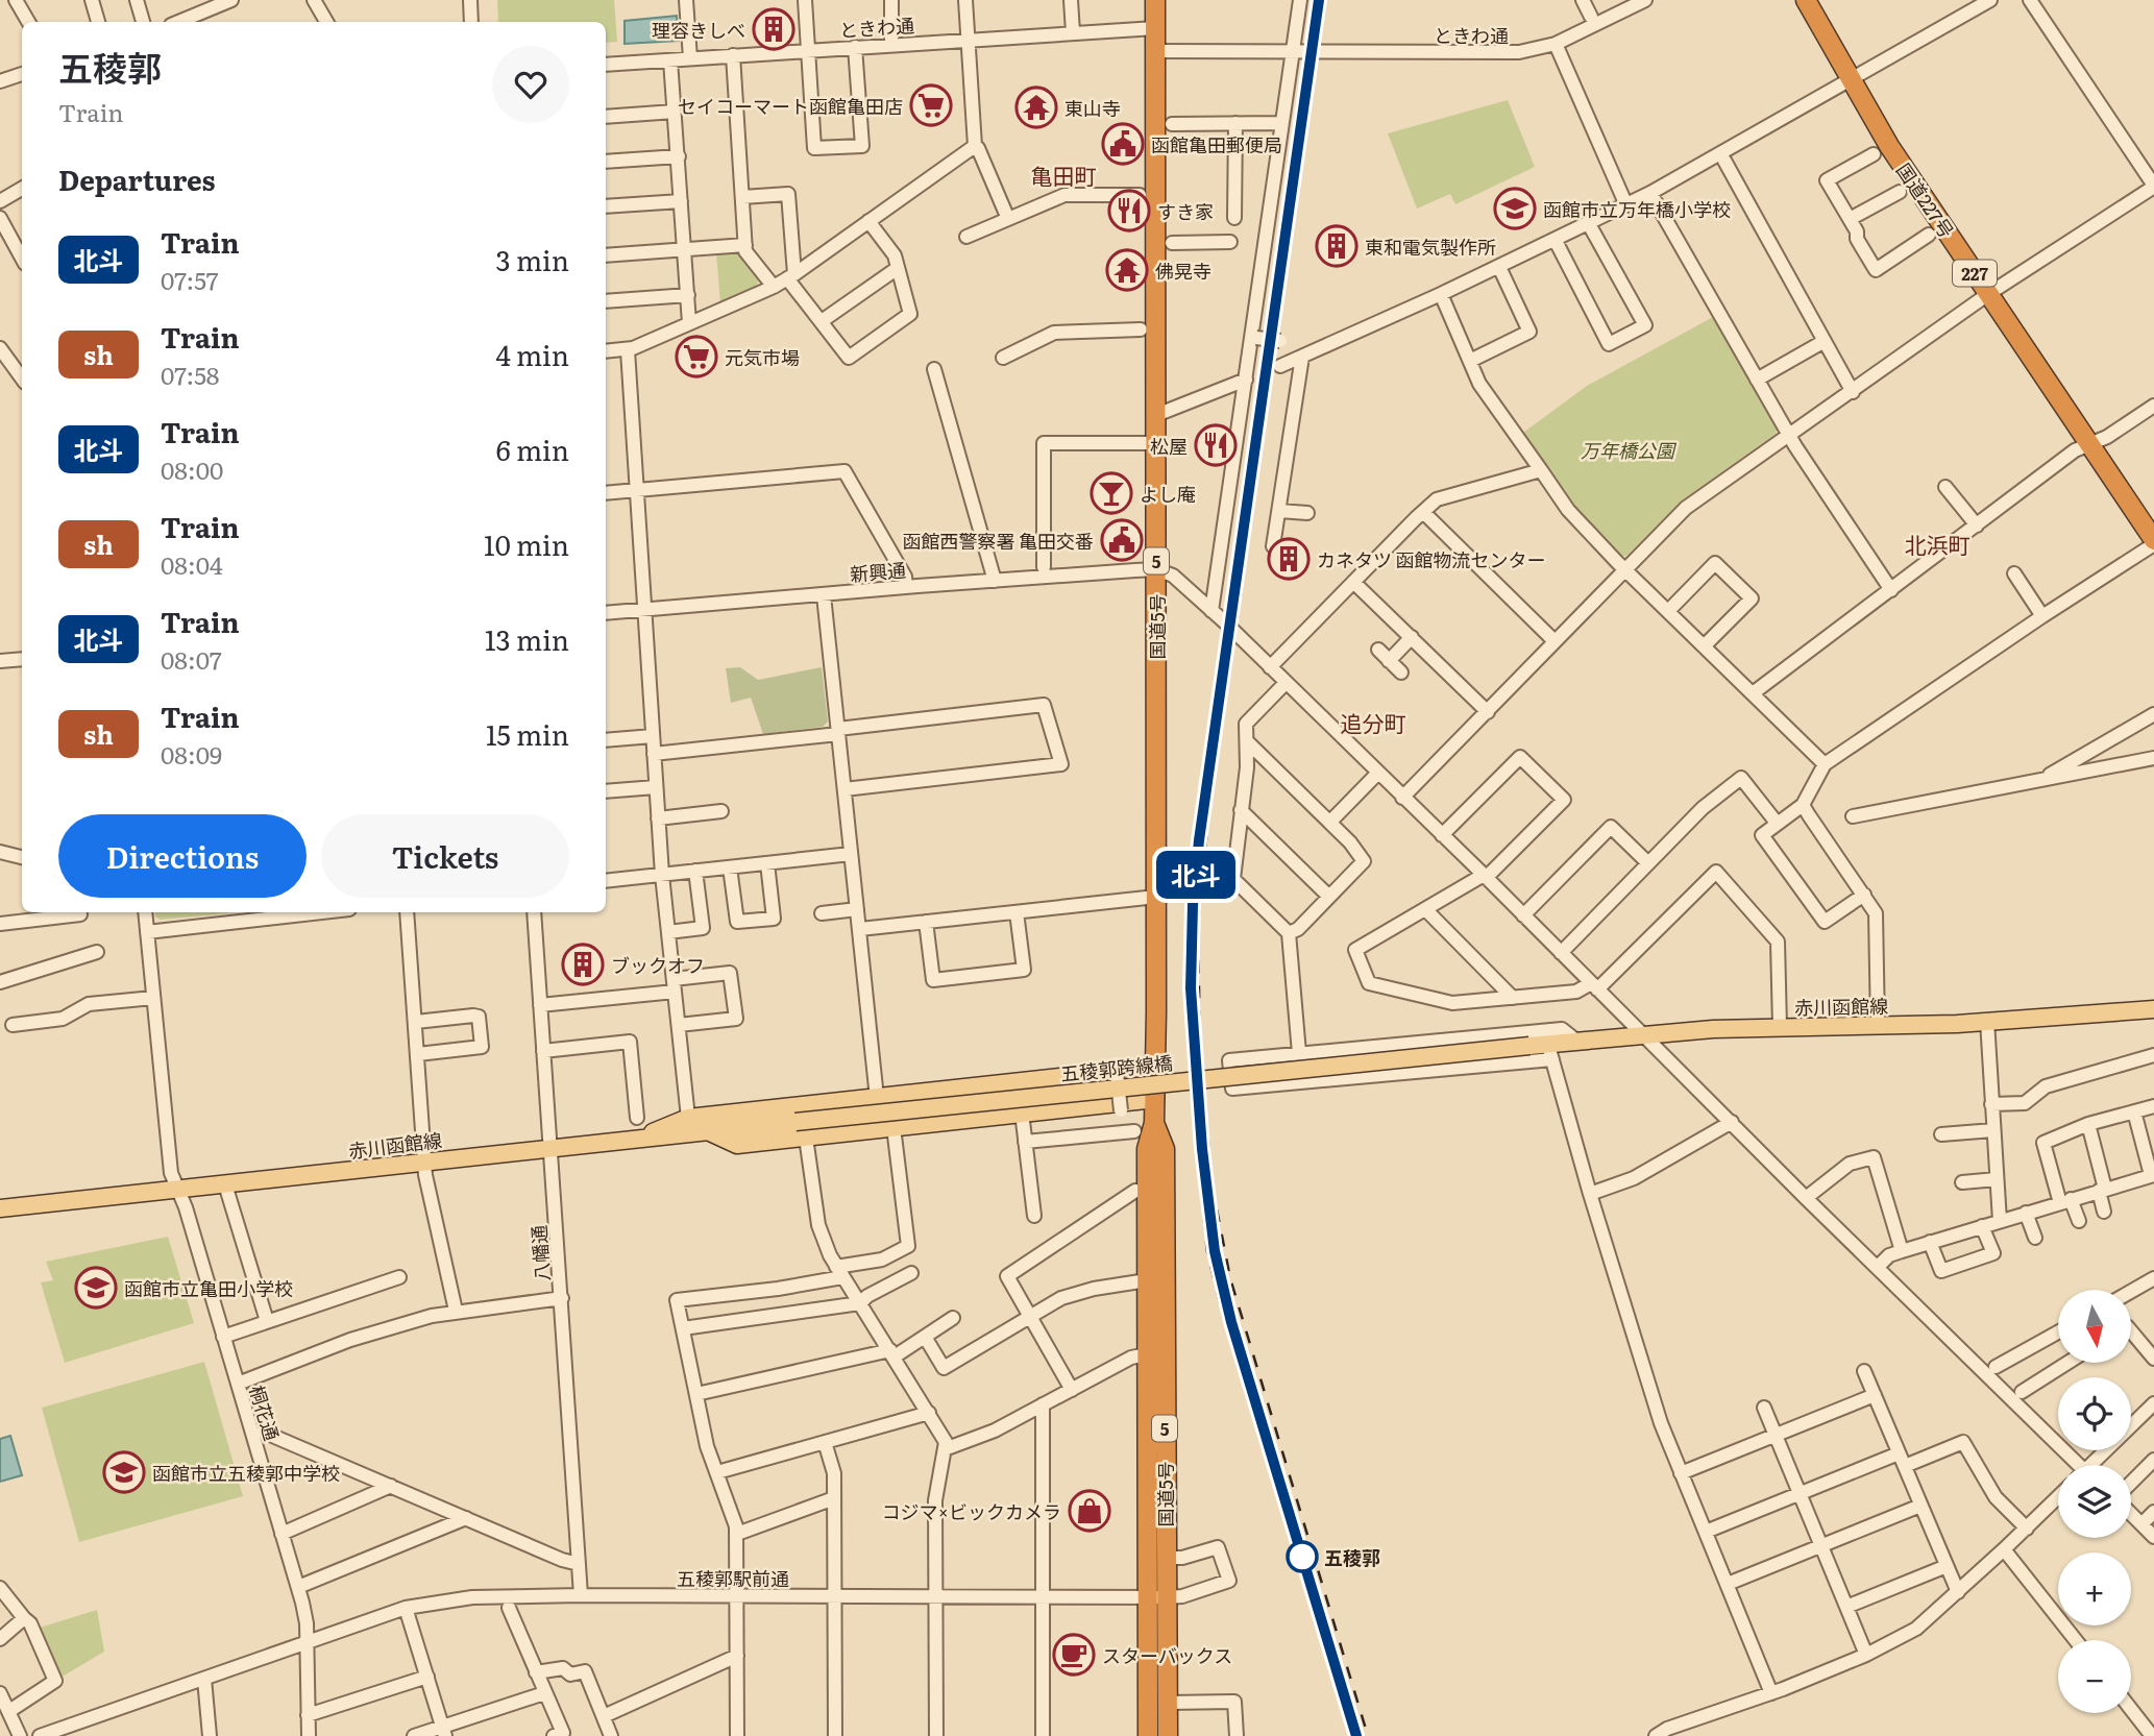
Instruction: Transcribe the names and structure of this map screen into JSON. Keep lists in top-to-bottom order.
{
  "streets": {
    "highway": [
      "国道227号",
      "227",
      "5",
      "国道5号"
    ],
    "main road": ["赤川函館線", "五稜郭跨線橋"],
    "street": [
      "ときわ通",
      "新興通",
      "八幡通",
      "桐花通",
      "五稜郭駅前通"
    ]
  },
  "crossings": [
    ["ときわ通", "国道5号"],
    ["新興通", "国道5号"],
    ["国道5号", "五稜郭駅前通"],
    ["赤川函館線", "五稜郭跨線橋"],
    ["赤川函館線", "八幡通"],
    ["赤川函館線", "桐花通"],
    ["八幡通", "五稜郭駅前通"],
    ["桐花通", "五稜郭駅前通"]
  ],
  "districts": ["亀田町", "北浜町", "追分町"],
  "parks": ["万年橋公園"],
  "places": {
    "building": [
      "理容きしべ",
      "東和電気製作所",
      "カネタツ 函館物流センター",
      "ブックオフ"
    ],
    "supermarket": ["セイコーマート函館亀田店", "元気市場"],
    "temple": ["東山寺", "佛晃寺"],
    "public building": ["函館亀田郵便局", "函館西警察署 亀田交番"],
    "school or university": ["函館市立万年橋小学校", "函館市立亀田小学校", "函館市立五稜郭中学校"],
    "restaurant": ["すき家", "松屋"],
    "bar": ["よし庵"],
    "shop": ["コジマ×ビックカメラ"],
    "other": ["五稜郭"],
    "cafe": ["スターバックス"]
  },
  "north": "bottom",
  "page": {
    "on_map": "北斗",
    "heading": [
      ["五稜郭", "Train"],
      "Departures"
    ],
    "list": [
      {
        "mark": "北斗",
        "name": "Train",
        "note": "07:57",
        "value": "3 min"
      },
      {
        "mark": "sh",
        "name": "Train",
        "note": "07:58",
        "value": "4 min"
      },
      {
        "mark": "北斗",
        "name": "Train",
        "note": "08:00",
        "value": "6 min"
      },
      {
        "mark": "sh",
        "name": "Train",
        "note": "08:04",
        "value": "10 min"
      },
      {
        "mark": "北斗",
        "name": "Train",
        "note": "08:07",
        "value": "13 min"
      },
      {
        "mark": "sh",
        "name": "Train",
        "note": "08:09",
        "value": "15 min"
      }
    ],
    "buttons": ["Directions", "Tickets"],
    "map_buttons": ["+", "−"]
  }
}
